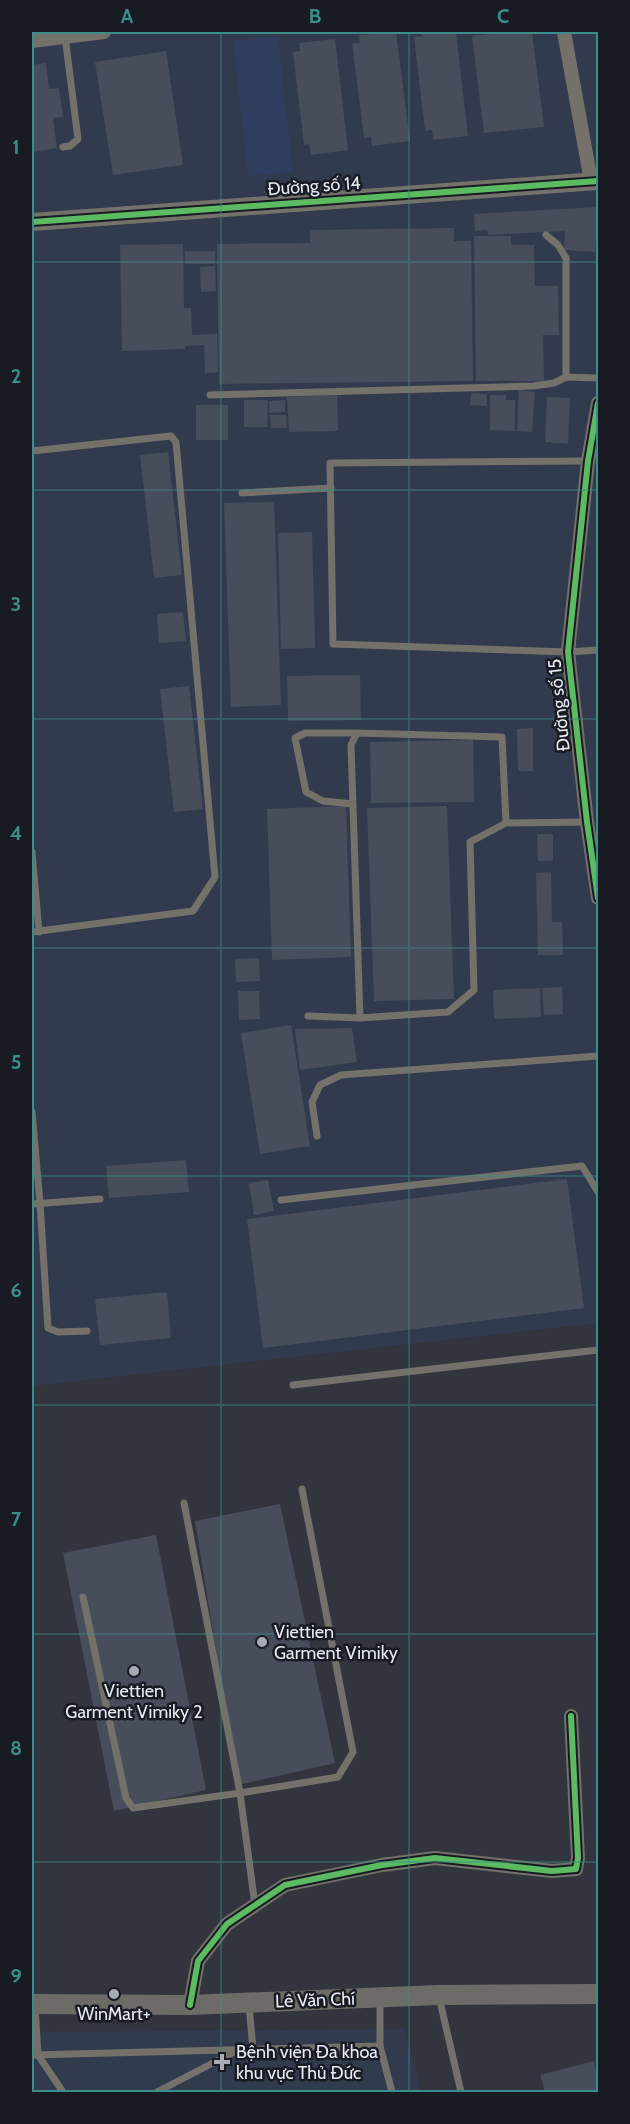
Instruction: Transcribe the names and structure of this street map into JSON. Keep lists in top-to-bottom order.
{
  "streets": {
    "main road": ["Lê Văn Chí"],
    "street": ["Đường số 14", "Đường số 15"]
  },
  "places": {
    "other": ["Viettien Garment Vimiky", "Viettien Garment Vimiky 2", "WinMart+"],
    "health": ["Bệnh viện Đa khoa khu vực Thủ Đức"]
  },
  "grid": {
    "columns": ["A", "B", "C"],
    "rows": [
      "1",
      "2",
      "3",
      "4",
      "5",
      "6",
      "7",
      "8",
      "9"
    ]
  }
}
